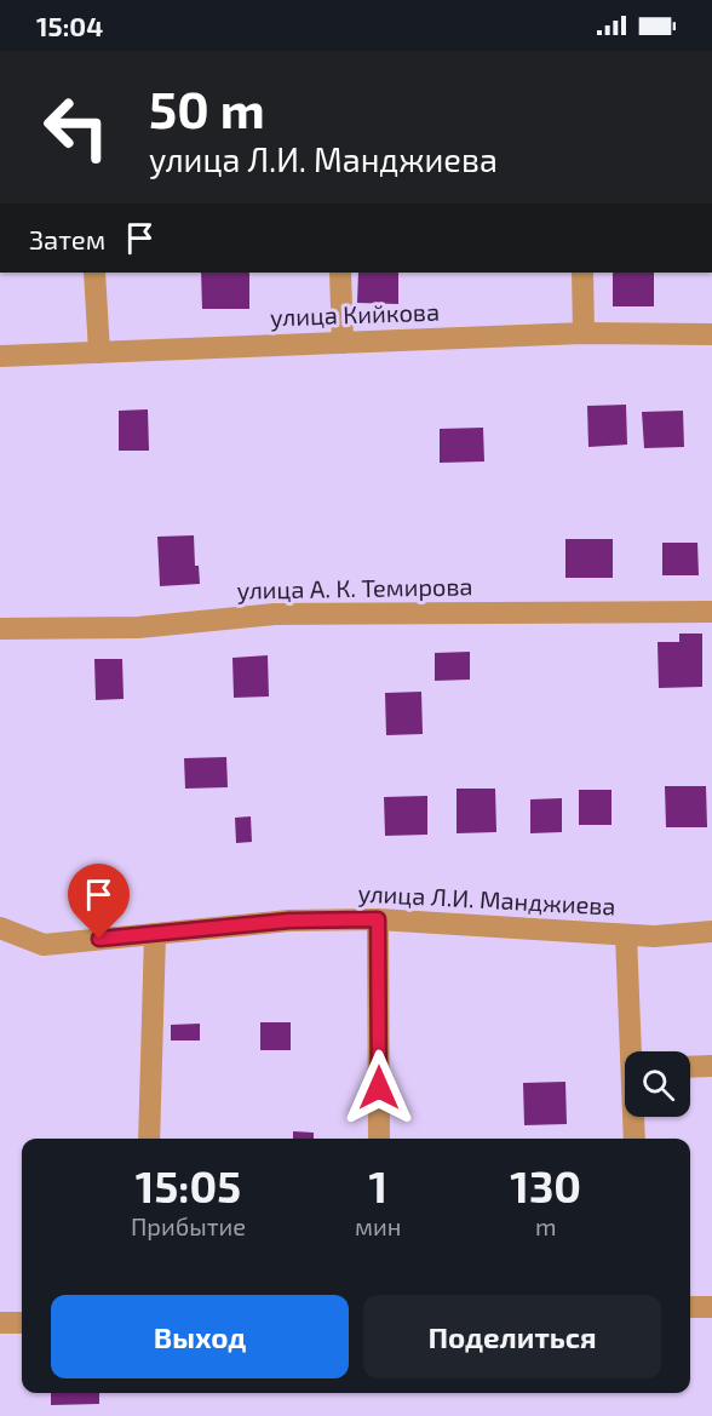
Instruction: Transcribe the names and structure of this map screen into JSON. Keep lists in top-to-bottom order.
{
  "streets": {
    "street": ["улица Кийкова", "улица А. К. Темирова", "улица Л.И. Манджиева"]
  },
  "page": {
    "status": "15:04",
    "turn": ["50 m", "улица Л.И. Манджиева"],
    "then": "Затем",
    "eta": [
      "15:05",
      "Прибытие",
      "1",
      "мин",
      "130",
      "m"
    ],
    "buttons": ["Выход", "Поделиться"]
  }
}
